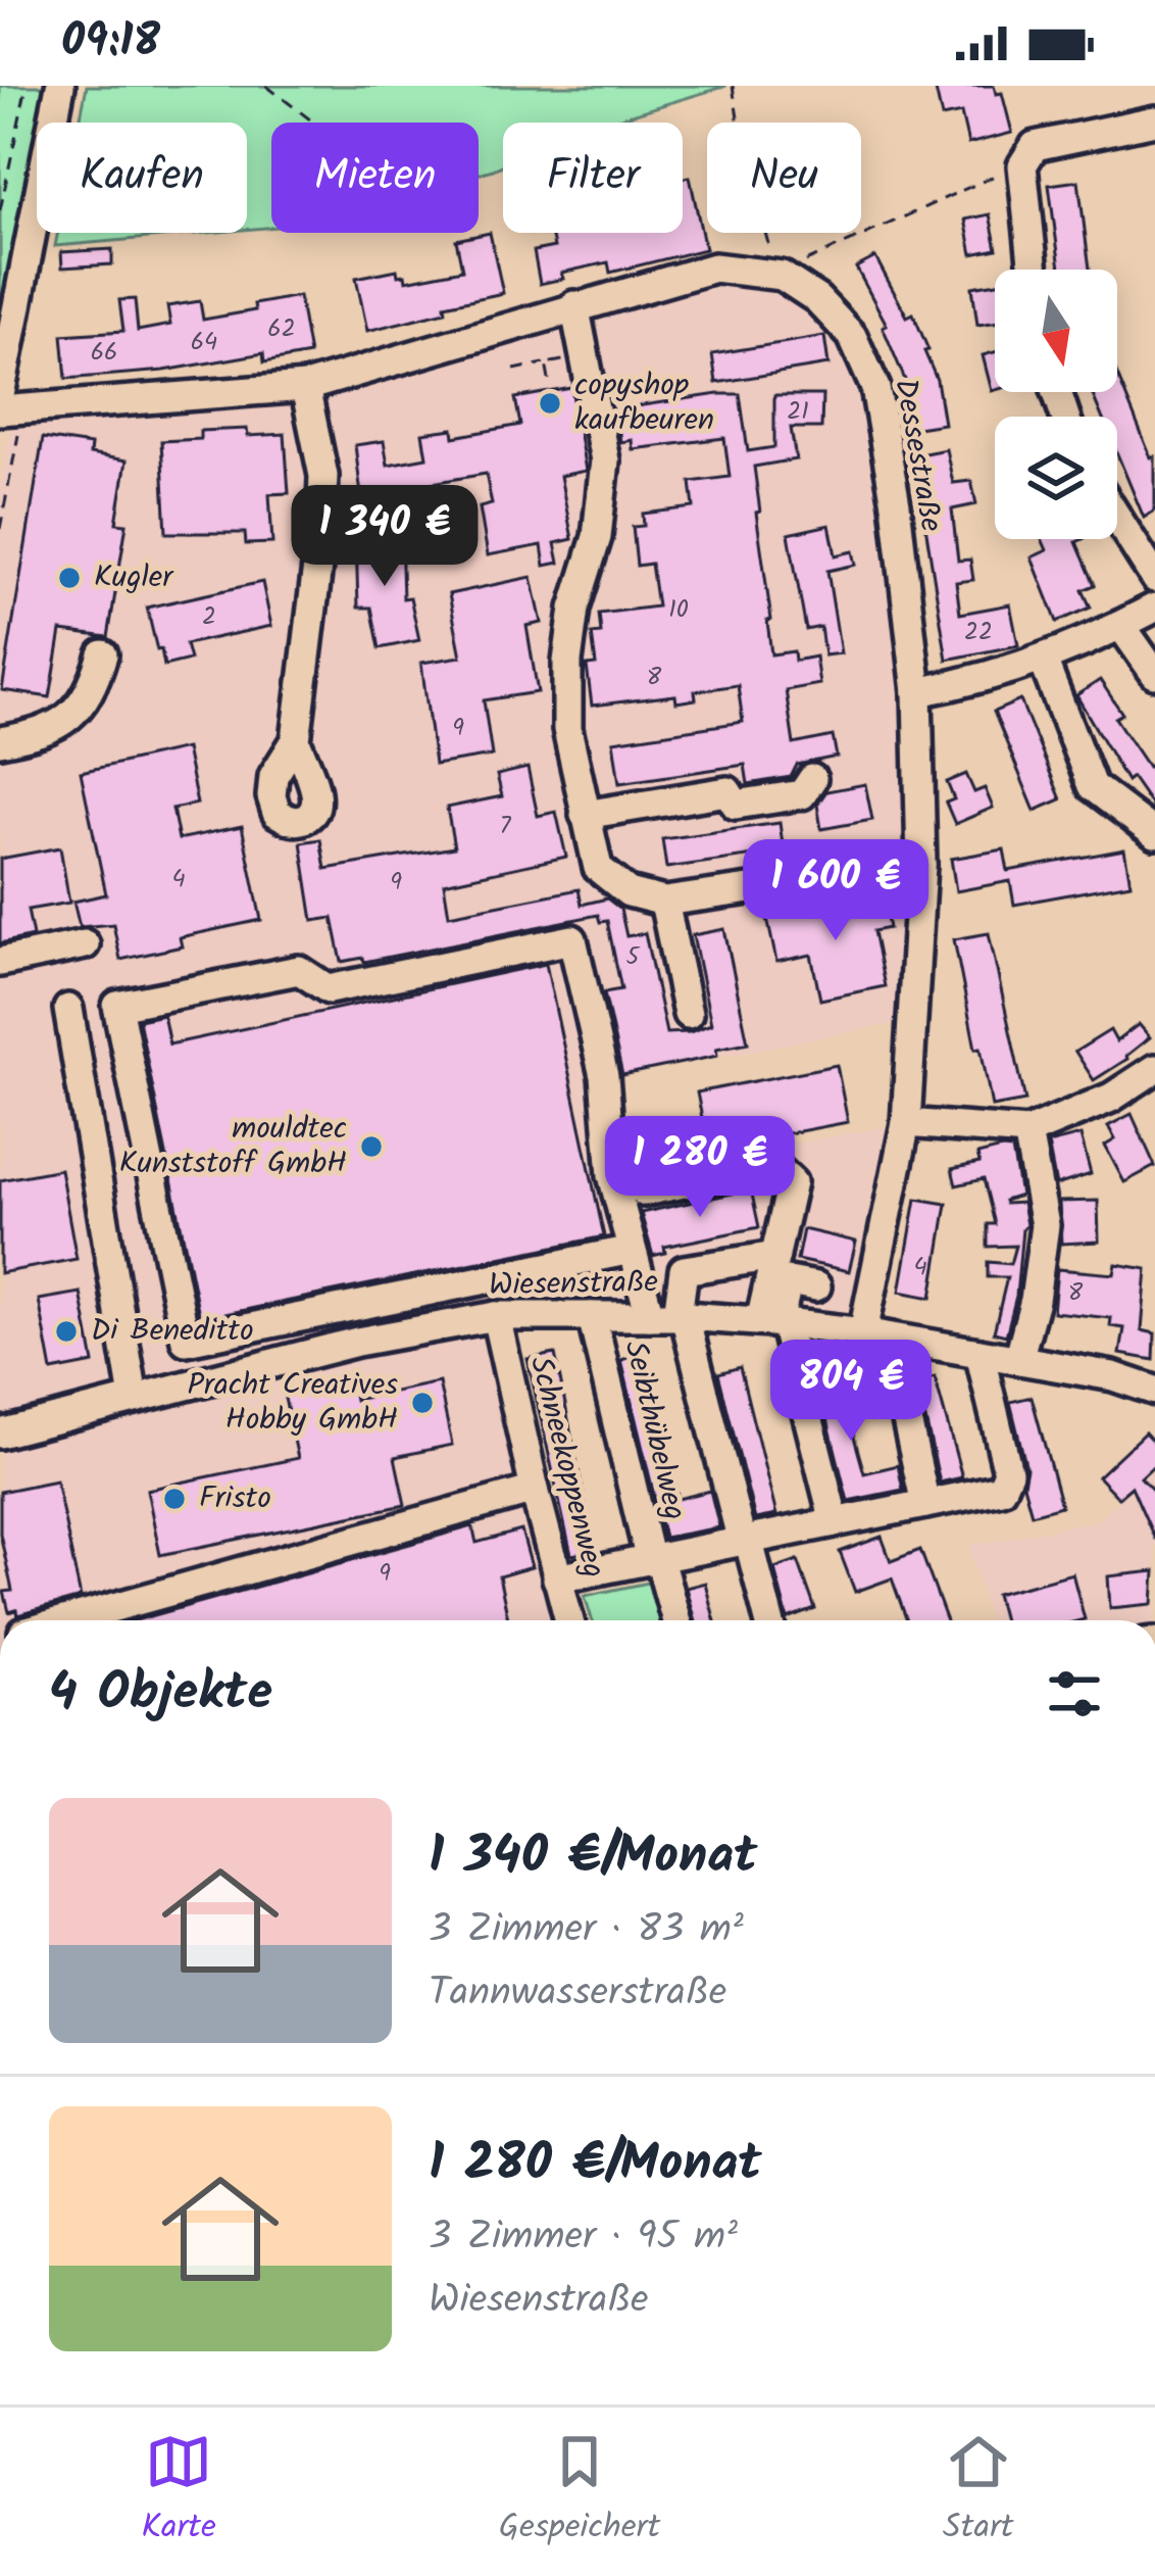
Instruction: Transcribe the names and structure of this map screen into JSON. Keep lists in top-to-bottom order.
{
  "streets": {
    "street": [
      "Dessestraße",
      "Wiesenstraße",
      "Seibthübelweg",
      "Schneekoppenweg"
    ]
  },
  "crossings": [
    ["Dessestraße", "Wiesenstraße"],
    ["Wiesenstraße", "Seibthübelweg"],
    ["Wiesenstraße", "Schneekoppenweg"],
    ["Seibthübelweg", "Schneekoppenweg"]
  ],
  "places": [
    "copyshop kaufbeuren",
    "Kugler",
    "mouldtec Kunststoff GmbH",
    "Di Beneditto",
    "Pracht Creatives Hobby GmbH",
    "Fristo"
  ],
  "house_numbers": [
    "62",
    "64",
    "66",
    "21",
    "10",
    "2",
    "22",
    "8",
    "9",
    "7",
    "4",
    "9",
    "5",
    "4",
    "8",
    "9"
  ],
  "north": "bottom",
  "page": {
    "status": "09:18",
    "chip": [
      "Kaufen",
      "Mieten",
      "Filter",
      "Neu"
    ],
    "price": [
      "1 340 €",
      "1 600 €",
      "1 280 €",
      "804 €"
    ],
    "heading": "4 Objekte",
    "list": [
      {
        "name": "1 340 €/Monat",
        "note": "3 Zimmer · 83 m² · Tannwasserstraße"
      },
      {
        "name": "1 280 €/Monat",
        "note": "3 Zimmer · 95 m² · Wiesenstraße"
      }
    ],
    "tabs": ["Karte", "Gespeichert", "Start"]
  }
}
